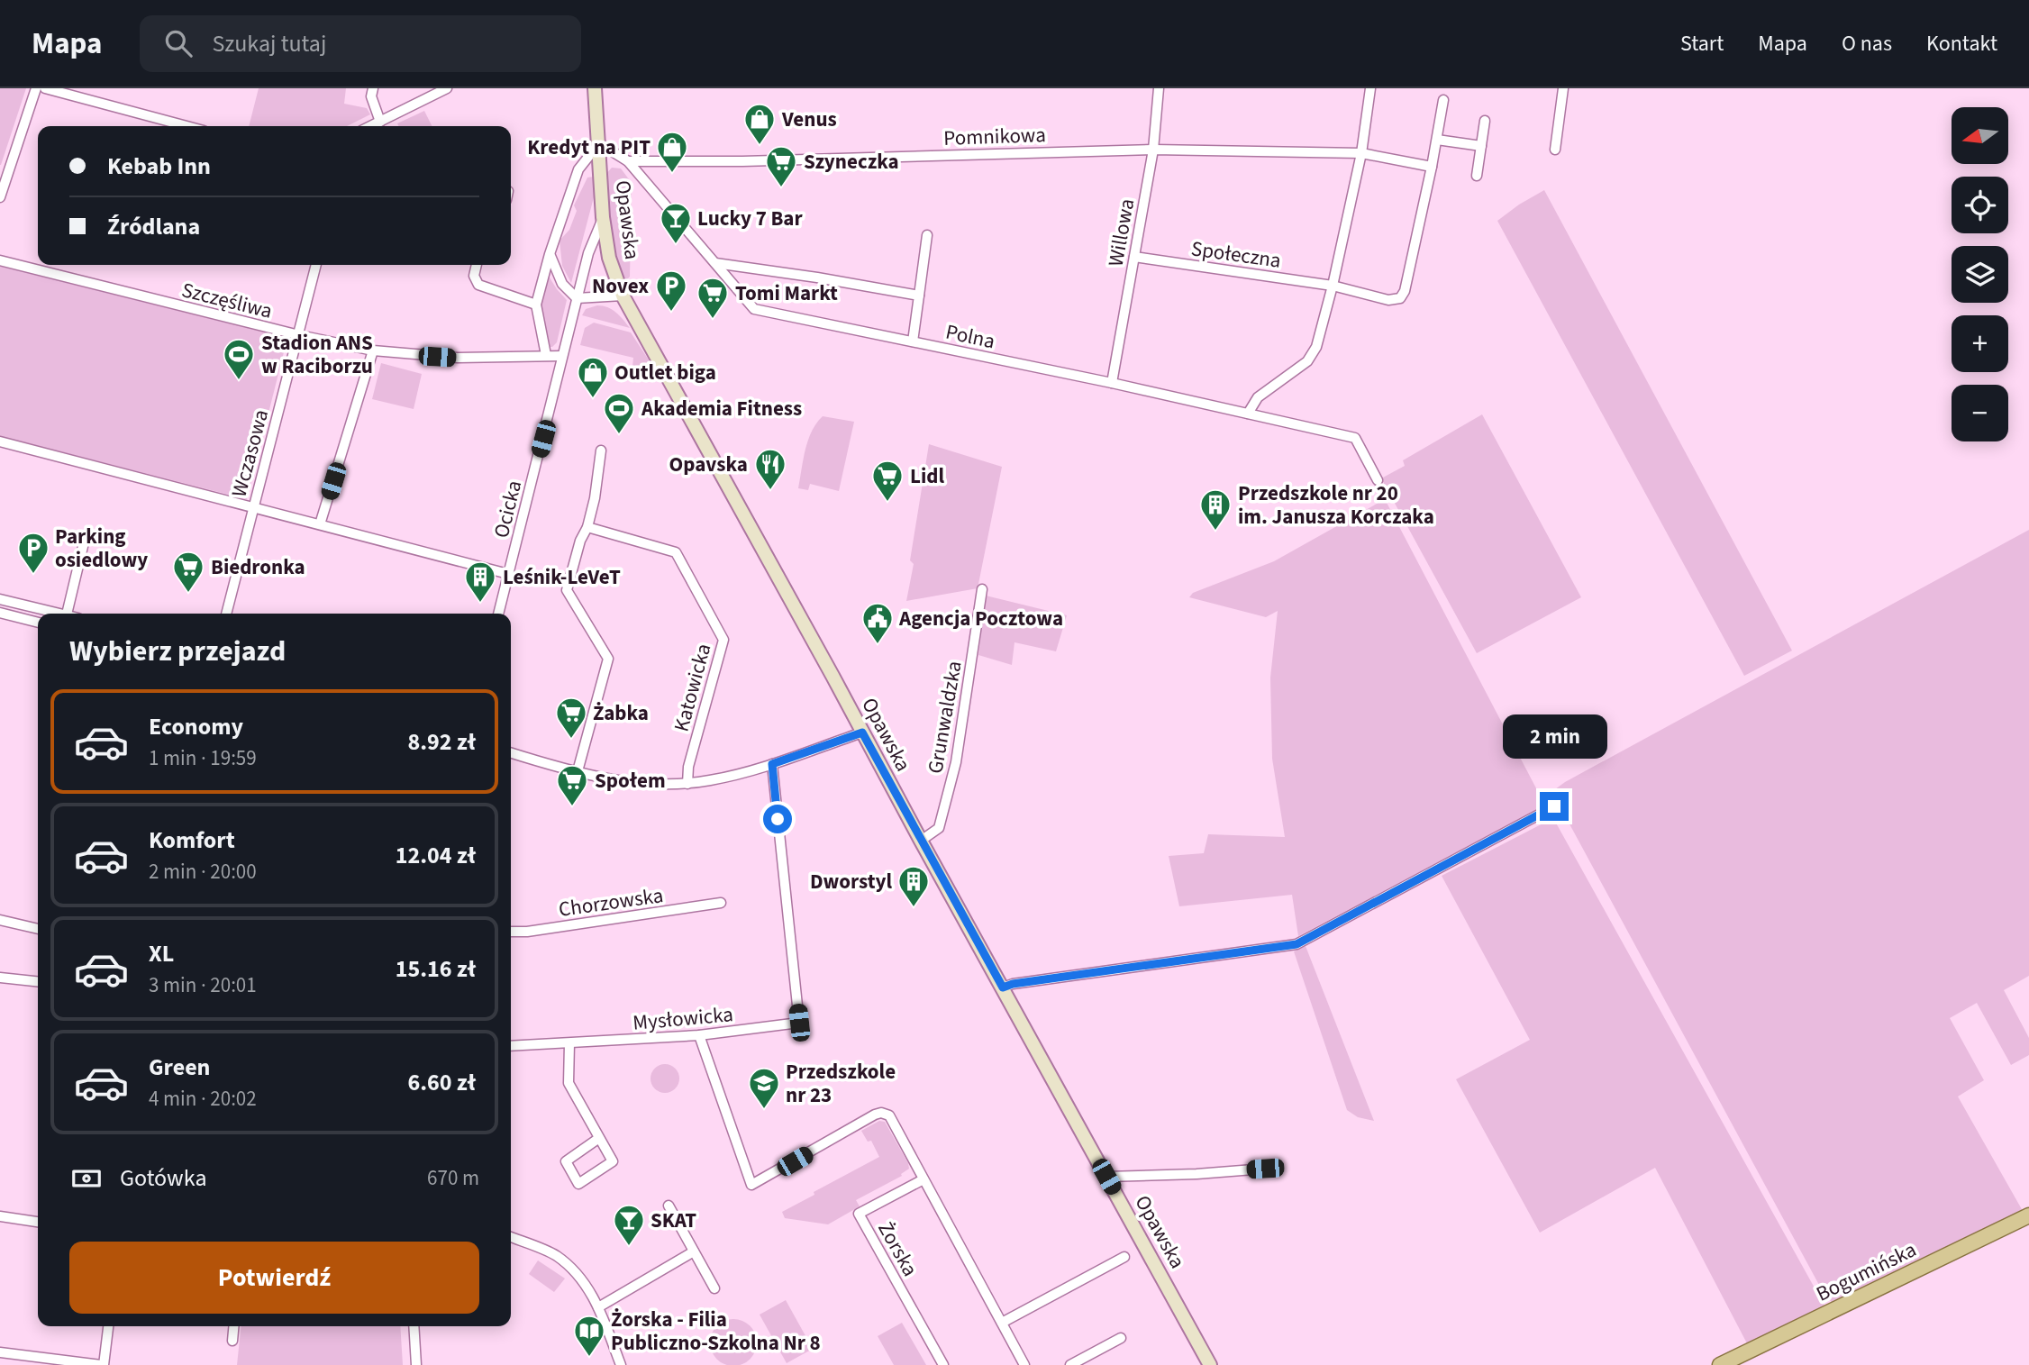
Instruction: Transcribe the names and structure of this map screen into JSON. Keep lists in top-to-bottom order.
{
  "streets": {
    "main road": ["Opawska", "Bogumińska"],
    "street": [
      "Pomnikowa",
      "Willowa",
      "Społeczna",
      "Szczęśliwa",
      "Polna",
      "Wczasowa",
      "Ocicka",
      "Katowicka",
      "Grunwaldzka",
      "Chorzowska",
      "Mysłowicka",
      "Żorska"
    ]
  },
  "crossings": [
    ["Pomnikowa", "Willowa"],
    ["Pomnikowa", "Społeczna"],
    ["Pomnikowa", "Polna"],
    ["Opawska", "Polna"],
    ["Opawska", "Ocicka"],
    ["Opawska", "Grunwaldzka"],
    ["Willowa", "Społeczna"],
    ["Willowa", "Polna"],
    ["Szczęśliwa", "Wczasowa"],
    ["Szczęśliwa", "Ocicka"]
  ],
  "places": {
    "shop": ["Venus", "Kredyt na PIT", "Outlet biga"],
    "supermarket": [
      "Szyneczka",
      "Tomi Markt",
      "Lidl",
      "Biedronka",
      "Żabka",
      "Społem"
    ],
    "bar": ["Lucky 7 Bar", "SKAT"],
    "parking": ["Novex", "Parking osiedlowy"],
    "sports": ["Stadion ANS w Raciborzu", "Akademia Fitness"],
    "restaurant": ["Opavska"],
    "building": ["Przedszkole nr 20 im. Janusza Korczaka", "Leśnik-LeVeT", "Dworstyl"],
    "public building": ["Agencja Pocztowa"],
    "school or university": ["Przedszkole nr 23"],
    "library": ["Żorska - Filia Publiczno-Szkolna Nr 8"]
  },
  "north": "left",
  "page": {
    "header": "Mapa",
    "search": "Szukaj tutaj",
    "nav": [
      "Start",
      "Mapa",
      "O nas",
      "Kontakt"
    ],
    "map_buttons": ["+", "−"],
    "banner": ["Kebab Inn", "Źródlana"],
    "heading": "Wybierz przejazd",
    "list": [
      {
        "name": "Economy",
        "note": "1 min · 19:59",
        "value": "8.92 zł"
      },
      {
        "name": "Komfort",
        "note": "2 min · 20:00",
        "value": "12.04 zł"
      },
      {
        "name": "XL",
        "note": "3 min · 20:01",
        "value": "15.16 zł"
      },
      {
        "name": "Green",
        "note": "4 min · 20:02",
        "value": "6.60 zł"
      }
    ],
    "bubble": "2 min",
    "pay": ["Gotówka", "670 m"],
    "buttons": "Potwierdź"
  }
}
